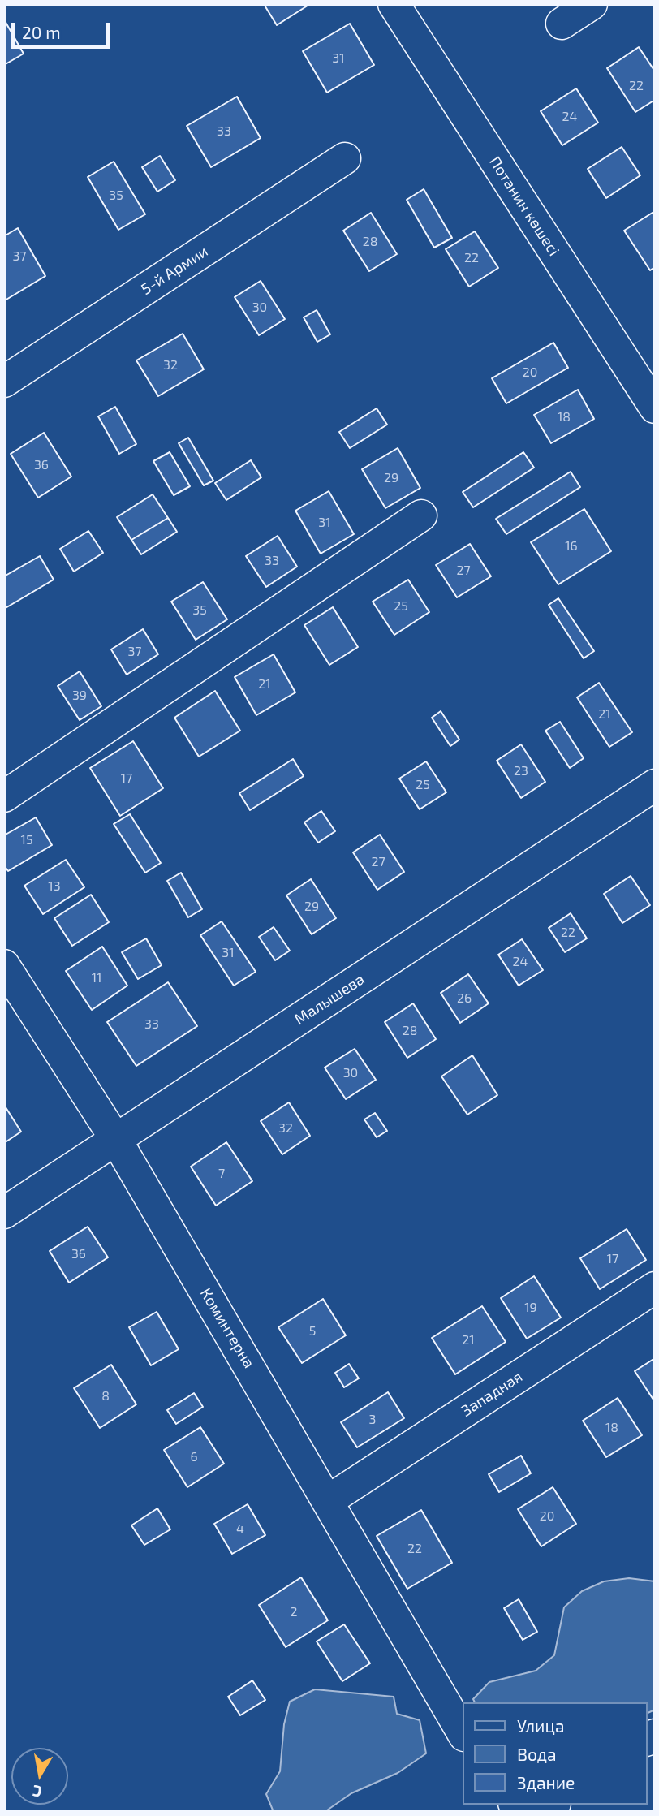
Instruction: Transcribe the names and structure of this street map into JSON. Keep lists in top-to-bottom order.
{
  "streets": {
    "street": [
      "Потанин көшесі",
      "5-й Армии",
      "Малышева",
      "Коминтерна",
      "Западная"
    ]
  },
  "crossings": [
    ["Малышева", "Коминтерна"],
    ["Коминтерна", "Западная"]
  ],
  "house_numbers": [
    "31",
    "22",
    "24",
    "33",
    "35",
    "28",
    "37",
    "22",
    "30",
    "32",
    "20",
    "18",
    "36",
    "29",
    "31",
    "16",
    "33",
    "27",
    "25",
    "35",
    "37",
    "21",
    "39",
    "21",
    "23",
    "17",
    "25",
    "15",
    "27",
    "13",
    "29",
    "22",
    "31",
    "24",
    "11",
    "26",
    "33",
    "28",
    "30",
    "32",
    "7",
    "36",
    "17",
    "19",
    "5",
    "21",
    "8",
    "3",
    "18",
    "6",
    "20",
    "4",
    "22",
    "2"
  ],
  "legend": ["Улица", "Вода", "Здание"],
  "scale_bar": "20 m",
  "north": "bottom"
}
